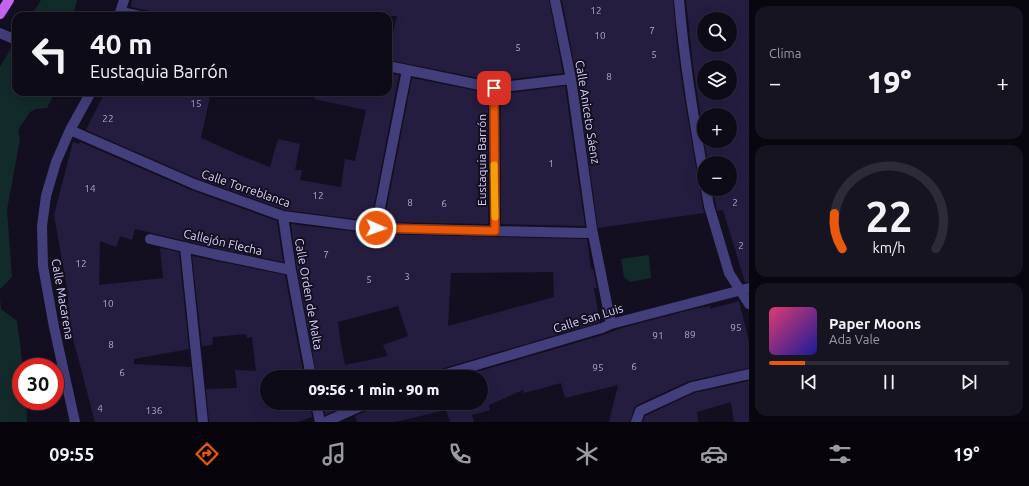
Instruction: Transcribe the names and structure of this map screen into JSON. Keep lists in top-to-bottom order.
{
  "streets": {
    "street": [
      "Calle Aniceto Sáenz",
      "Eustaquia Barrón",
      "Calle Torreblanca",
      "Callejón Flecha",
      "Calle Orden de Malta",
      "Calle Macarena",
      "Calle San Luis"
    ]
  },
  "crossings": [
    ["Calle Aniceto Sáenz", "Calle Torreblanca"],
    ["Calle Aniceto Sáenz", "Calle San Luis"],
    ["Eustaquia Barrón", "Calle Torreblanca"],
    ["Calle Torreblanca", "Calle Orden de Malta"],
    ["Calle Torreblanca", "Calle Macarena"],
    ["Callejón Flecha", "Calle Orden de Malta"]
  ],
  "house_numbers": [
    "12",
    "7",
    "10",
    "5",
    "5",
    "8",
    "15",
    "22",
    "1",
    "14",
    "12",
    "8",
    "2",
    "6",
    "2",
    "7",
    "12",
    "3",
    "5",
    "10",
    "95",
    "89",
    "91",
    "8",
    "6",
    "95",
    "6",
    "4",
    "136"
  ],
  "page": {
    "tile": "Clima",
    "map_buttons": ["+", "−"],
    "turn": ["40 m", "Eustaquia Barrón"],
    "heat": ["−", "19°", "+"],
    "song": ["Paper Moons", "Ada Vale"],
    "limit": "30",
    "trip": "09:56 · 1 min · 90 m",
    "tabs": ["09:55", "19°"],
    "gauge": ["22", "km/h"]
  }
}
